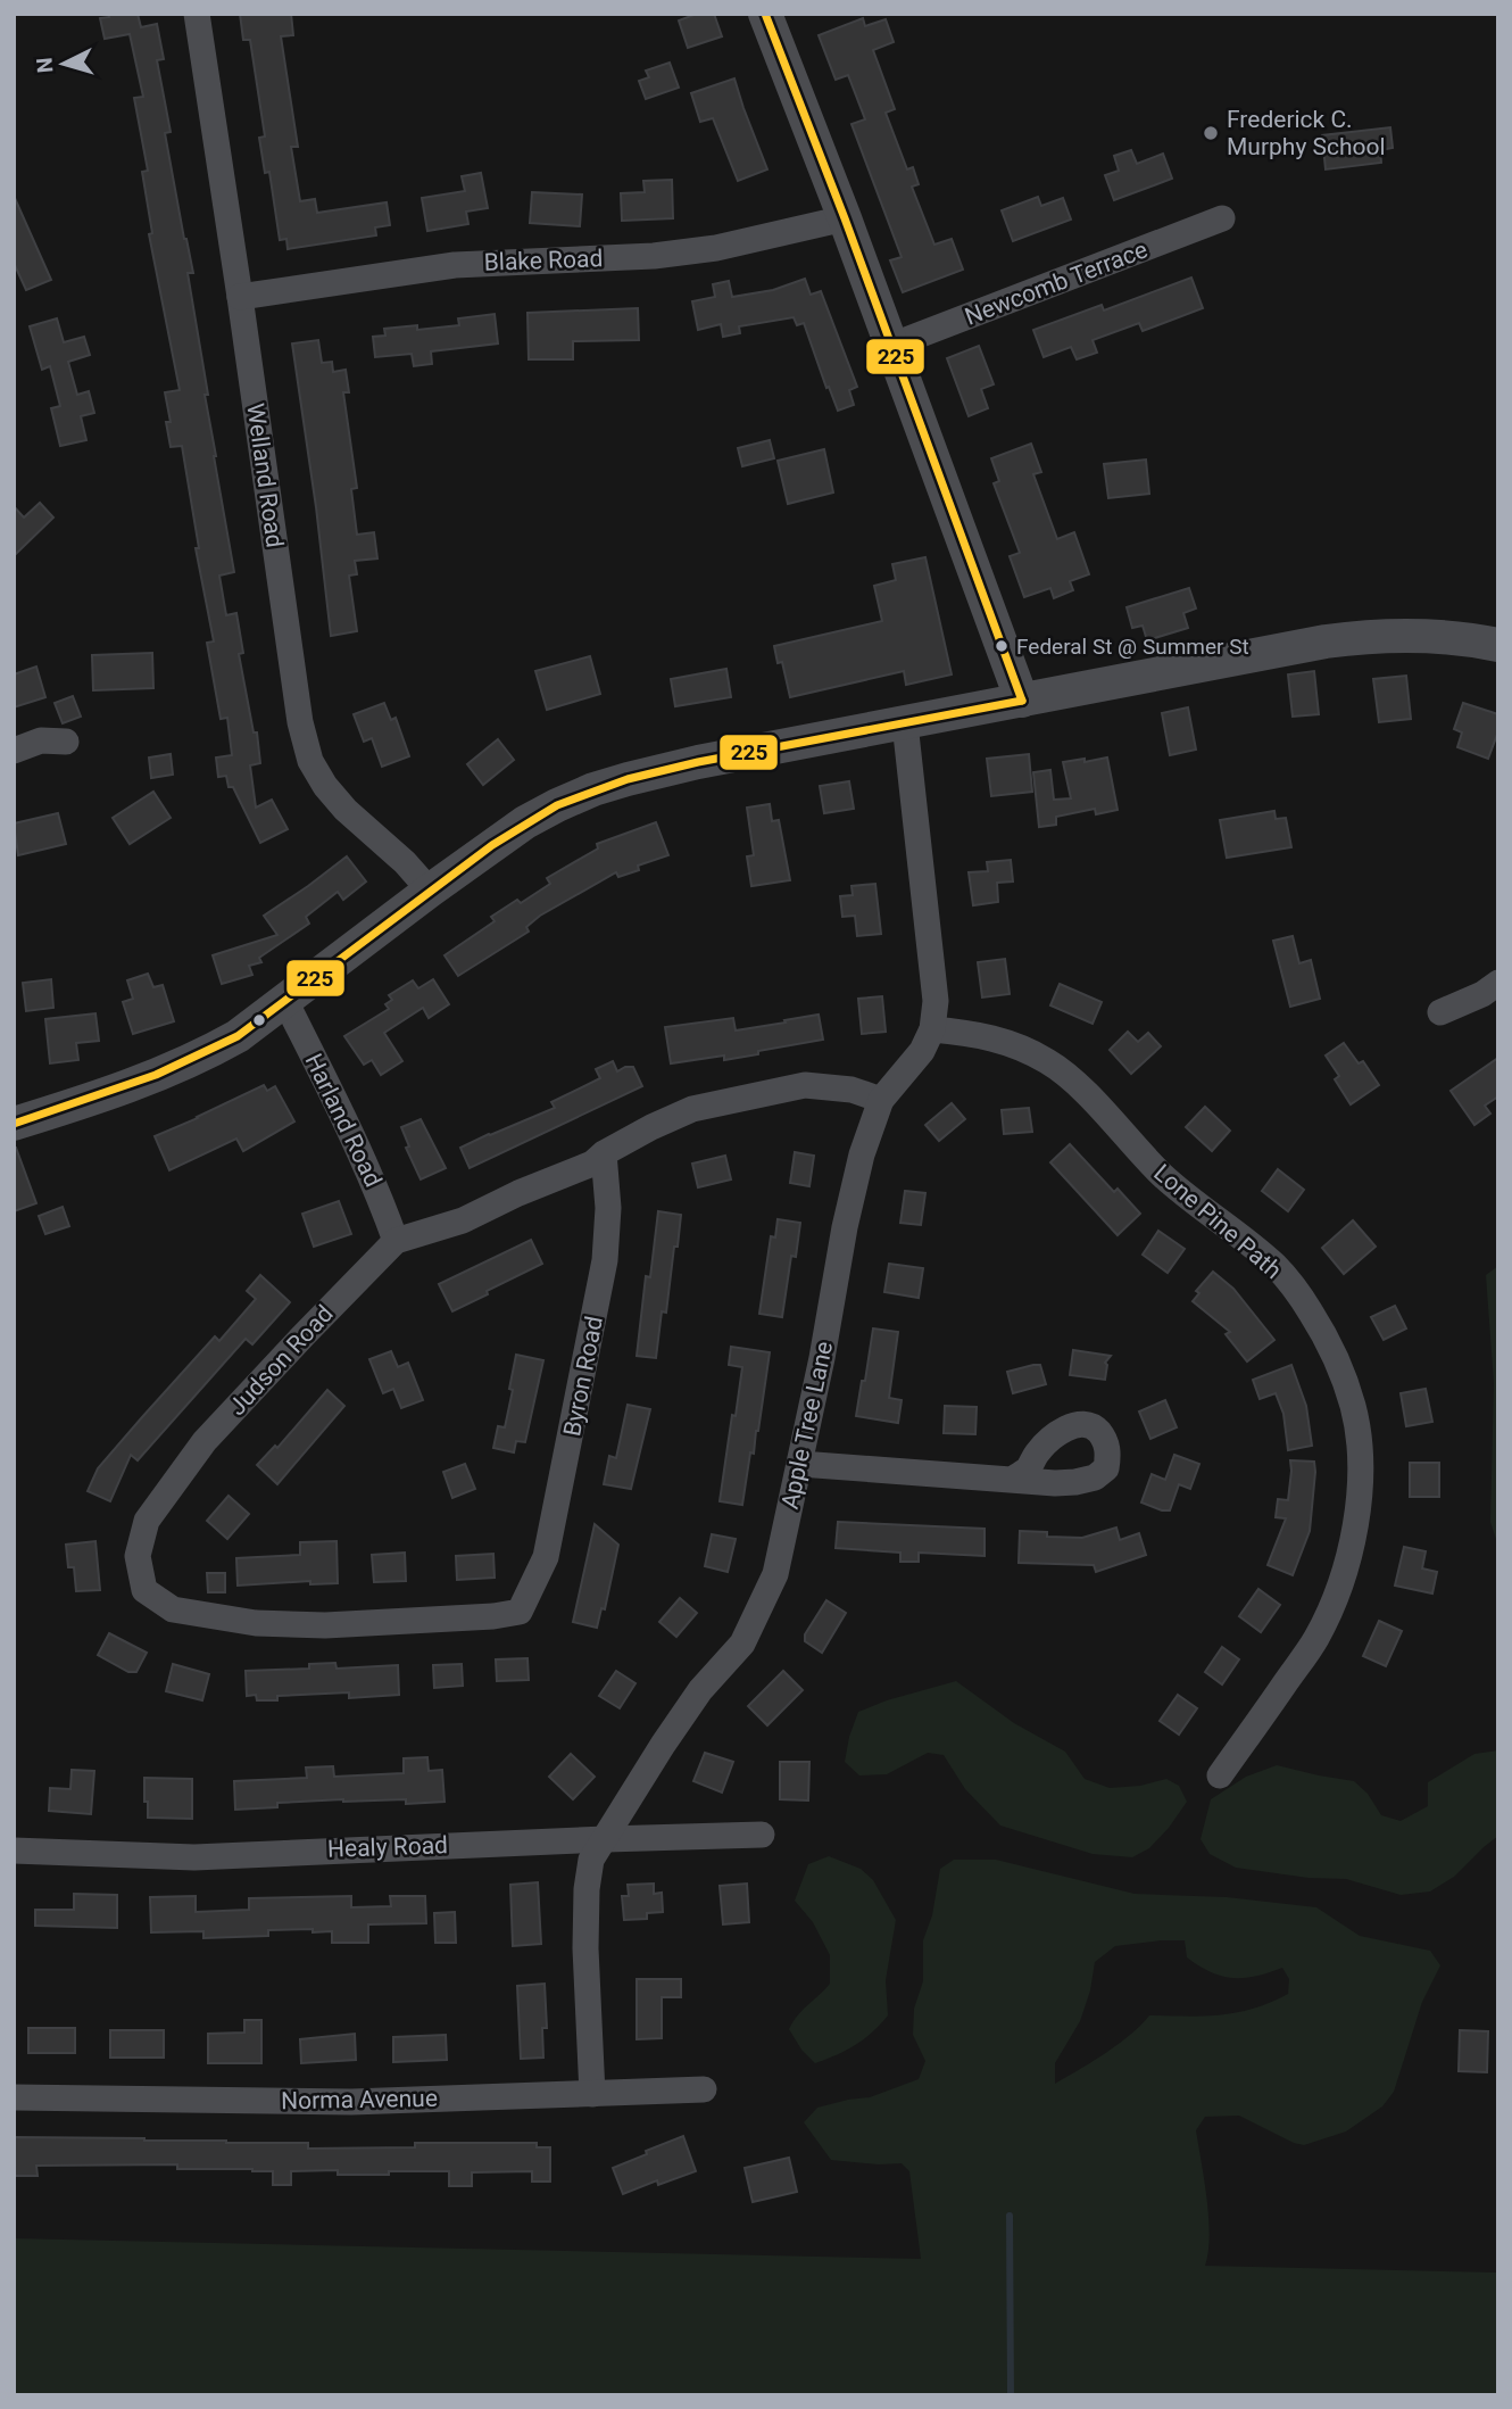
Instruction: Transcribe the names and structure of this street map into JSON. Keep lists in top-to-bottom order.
{
  "streets": {
    "street": [
      "Blake Road",
      "Newcomb Terrace",
      "Welland Road",
      "Harland Road",
      "Lone Pine Path",
      "Judson Road",
      "Byron Road",
      "Apple Tree Lane",
      "Healy Road",
      "Norma Avenue"
    ]
  },
  "crossings": [
    ["Blake Road", "Welland Road"],
    ["Harland Road", "Judson Road"],
    ["Lone Pine Path", "Apple Tree Lane"],
    ["Judson Road", "Byron Road"],
    ["Judson Road", "Apple Tree Lane"],
    ["Apple Tree Lane", "Healy Road"],
    ["Apple Tree Lane", "Norma Avenue"]
  ],
  "places": ["Frederick C. Murphy School", "Federal St @ Summer St"],
  "lines": ["transit line 225"],
  "north": "left"
}
